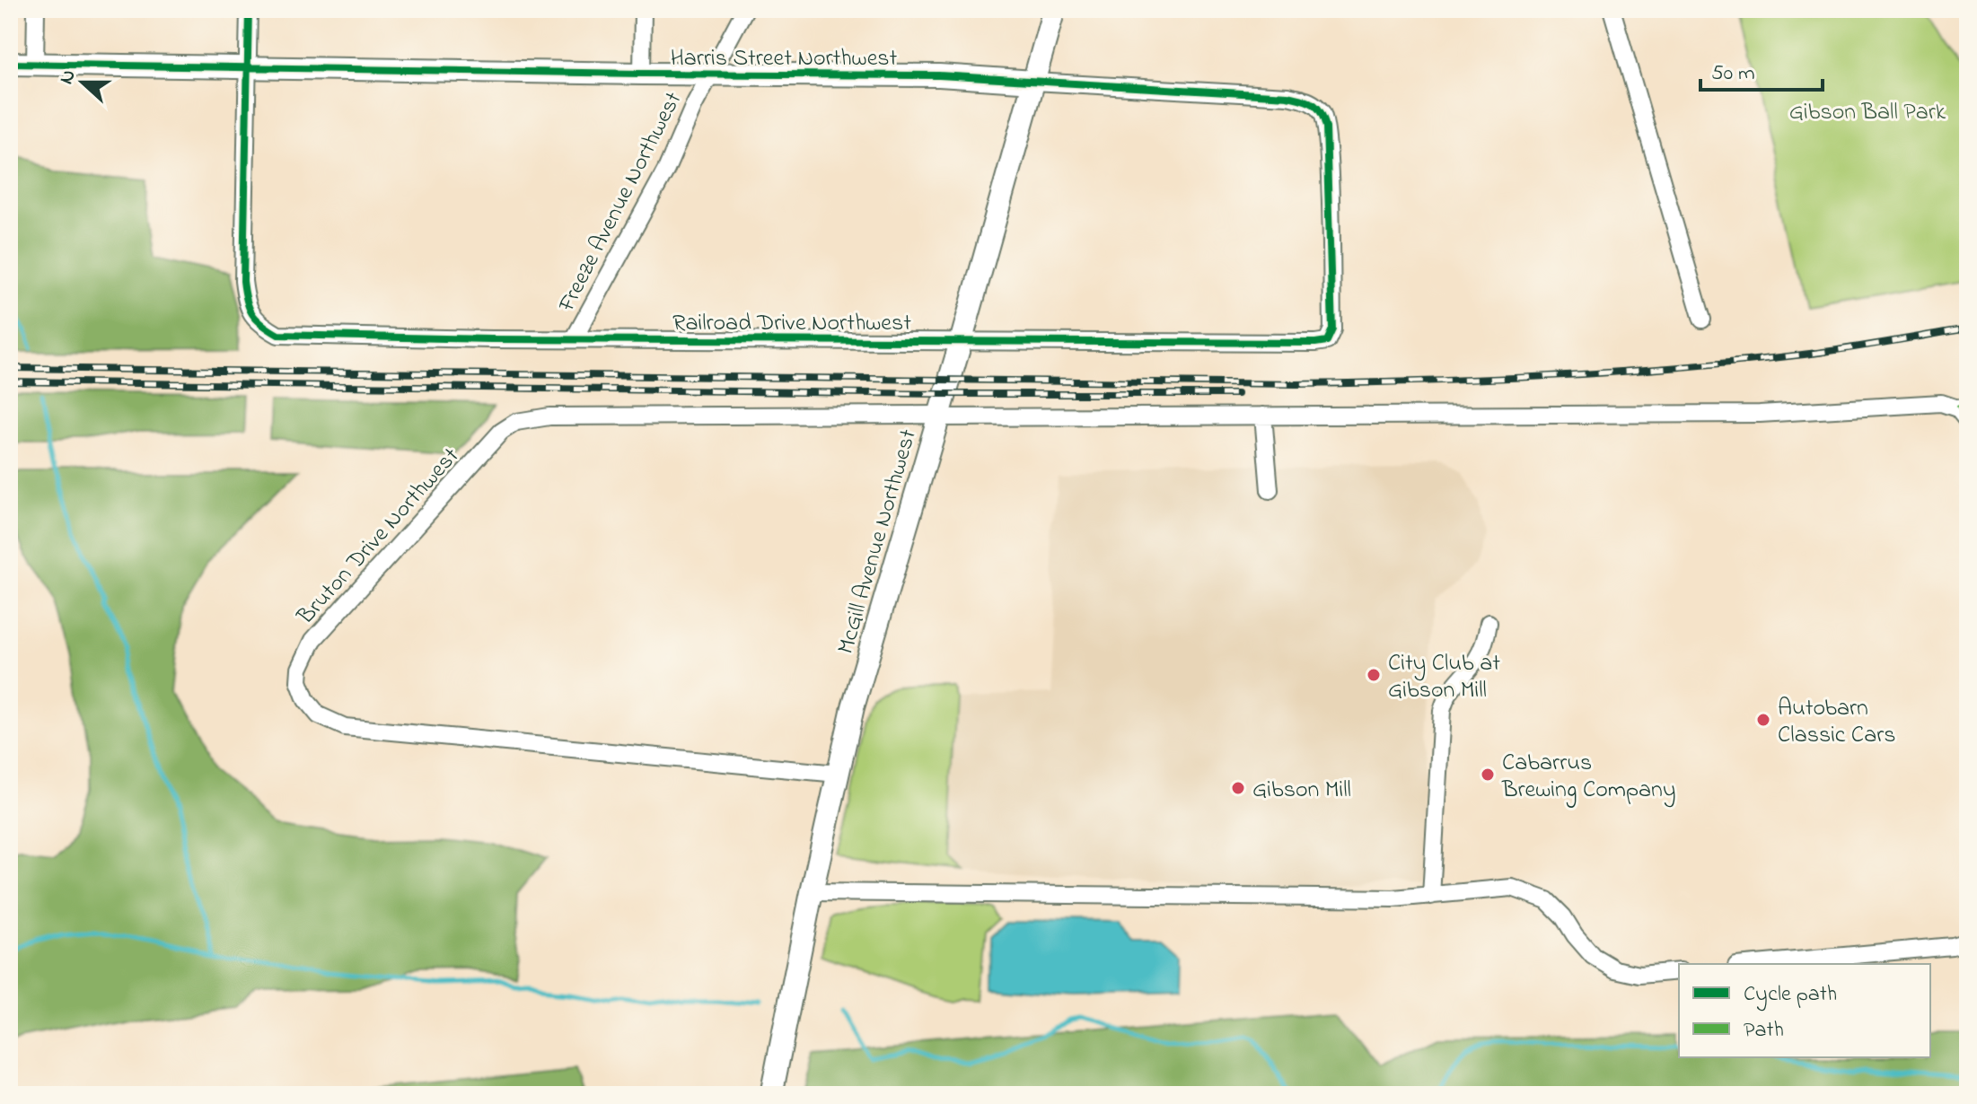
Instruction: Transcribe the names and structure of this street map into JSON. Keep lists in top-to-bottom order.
{
  "streets": {
    "street": [
      "Harris Street Northwest",
      "Freeze Avenue Northwest",
      "Railroad Drive Northwest",
      "Bruton Drive Northwest",
      "McGill Avenue Northwest"
    ]
  },
  "crossings": [
    ["Harris Street Northwest", "Freeze Avenue Northwest"],
    ["Harris Street Northwest", "Railroad Drive Northwest"],
    ["Harris Street Northwest", "McGill Avenue Northwest"],
    ["Freeze Avenue Northwest", "Railroad Drive Northwest"],
    ["Railroad Drive Northwest", "McGill Avenue Northwest"],
    ["Bruton Drive Northwest", "McGill Avenue Northwest"]
  ],
  "parks": ["Gibson Ball Park"],
  "places": [
    "City Club at Gibson Mill",
    "Autobarn Classic Cars",
    "Cabarrus Brewing Company",
    "Gibson Mill"
  ],
  "legend": ["Cycle path", "Path"],
  "scale_bar": "50 m",
  "north": "left"
}
